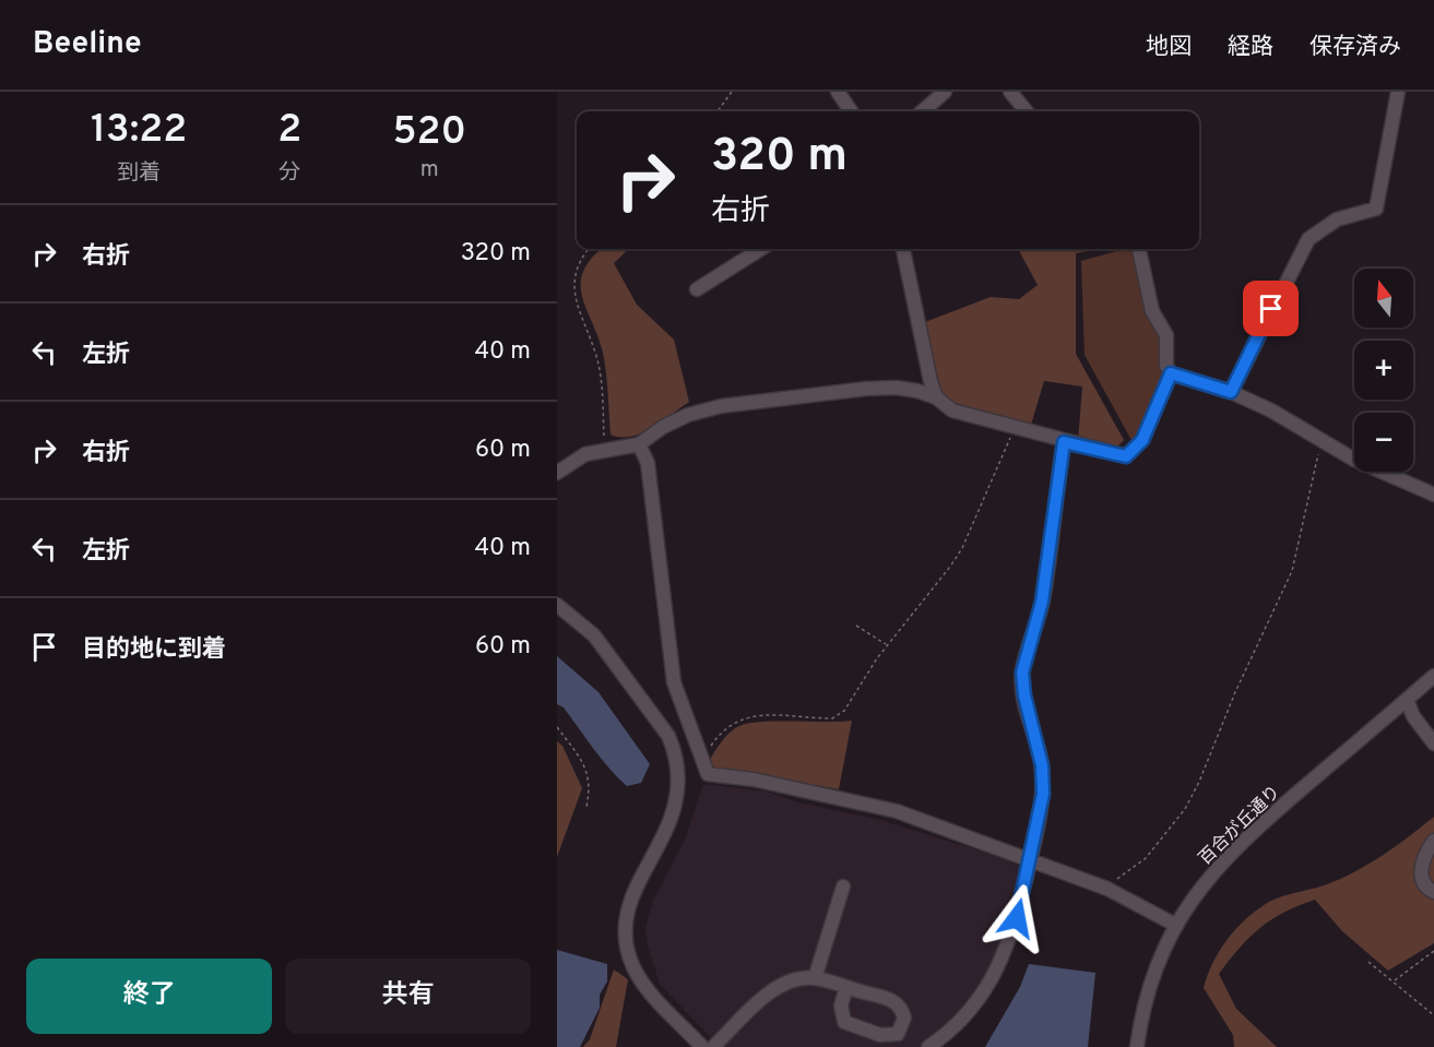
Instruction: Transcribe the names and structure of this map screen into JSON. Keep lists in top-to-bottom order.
{
  "streets": {
    "street": ["百合が丘通り"]
  },
  "north": "top",
  "page": {
    "header": "Beeline",
    "nav": ["地図", "経路", "保存済み"],
    "eta": [
      "13:22",
      "到着",
      "2",
      "分",
      "520",
      "m"
    ],
    "turn": ["320 m", "右折"],
    "list": [
      {
        "name": "右折",
        "value": "320 m"
      },
      {
        "name": "左折",
        "value": "40 m"
      },
      {
        "name": "右折",
        "value": "60 m"
      },
      {
        "name": "左折",
        "value": "40 m"
      },
      {
        "name": "目的地に到着",
        "value": "60 m"
      }
    ],
    "map_buttons": ["+", "−"],
    "buttons": ["終了", "共有"]
  }
}
